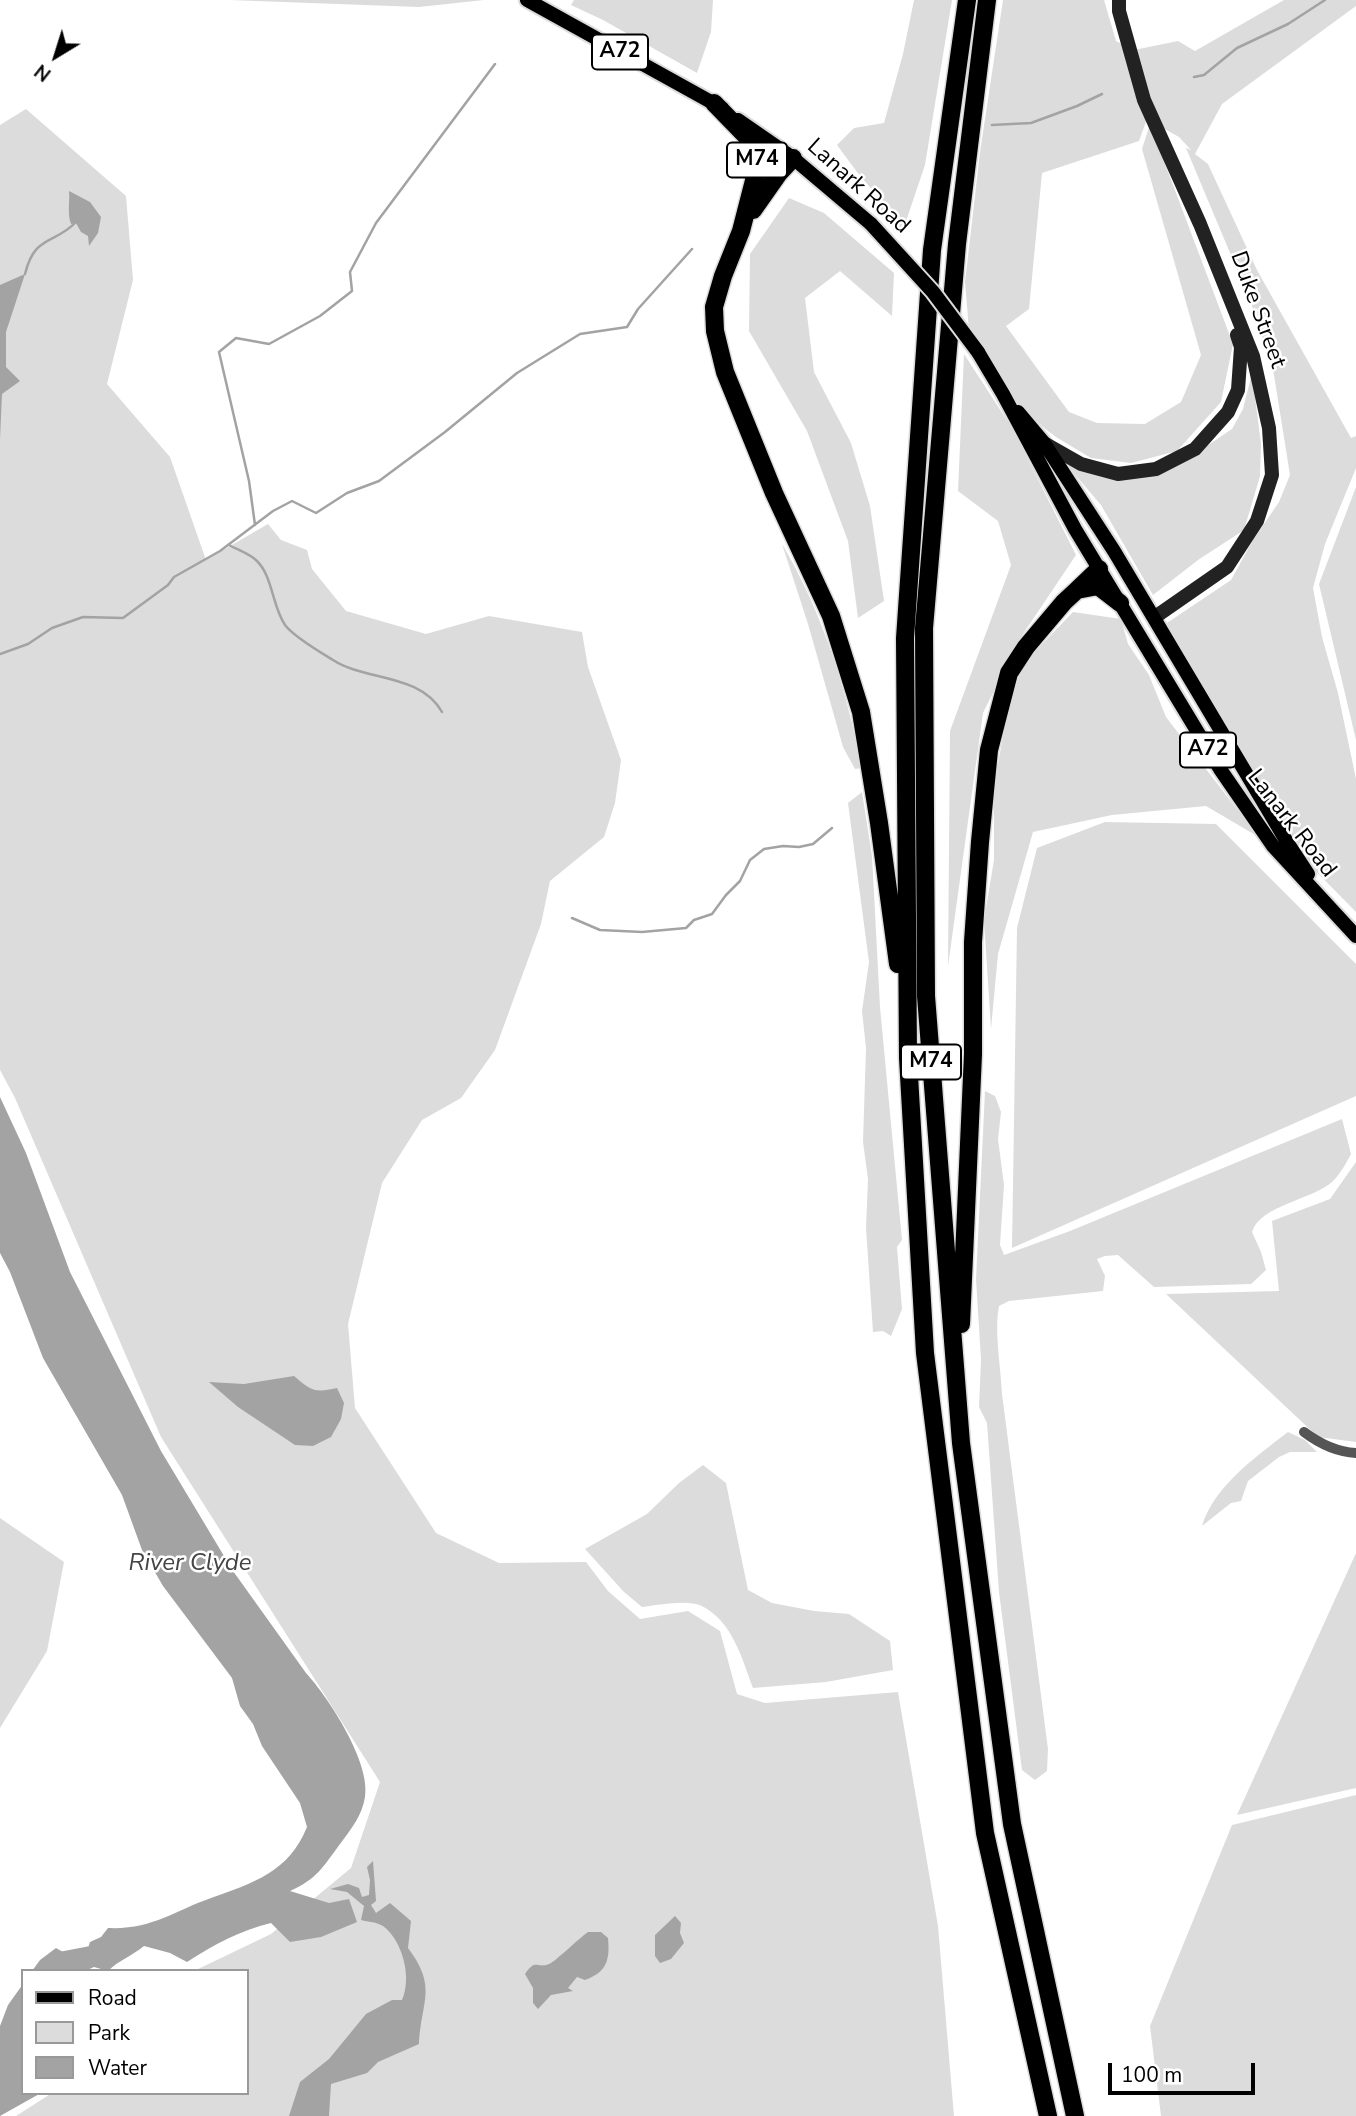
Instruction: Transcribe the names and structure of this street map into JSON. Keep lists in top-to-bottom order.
{
  "streets": {
    "highway": ["M74"],
    "main road": ["A72", "Lanark Road"],
    "street": ["Duke Street"]
  },
  "crossings": [
    ["A72", "M74"],
    ["A72", "Lanark Road"],
    ["M74", "Lanark Road"],
    ["Lanark Road", "Duke Street"]
  ],
  "water": ["River Clyde"],
  "legend": ["Road", "Park", "Water"],
  "scale_bar": "100 m",
  "north": "bottom left"
}
